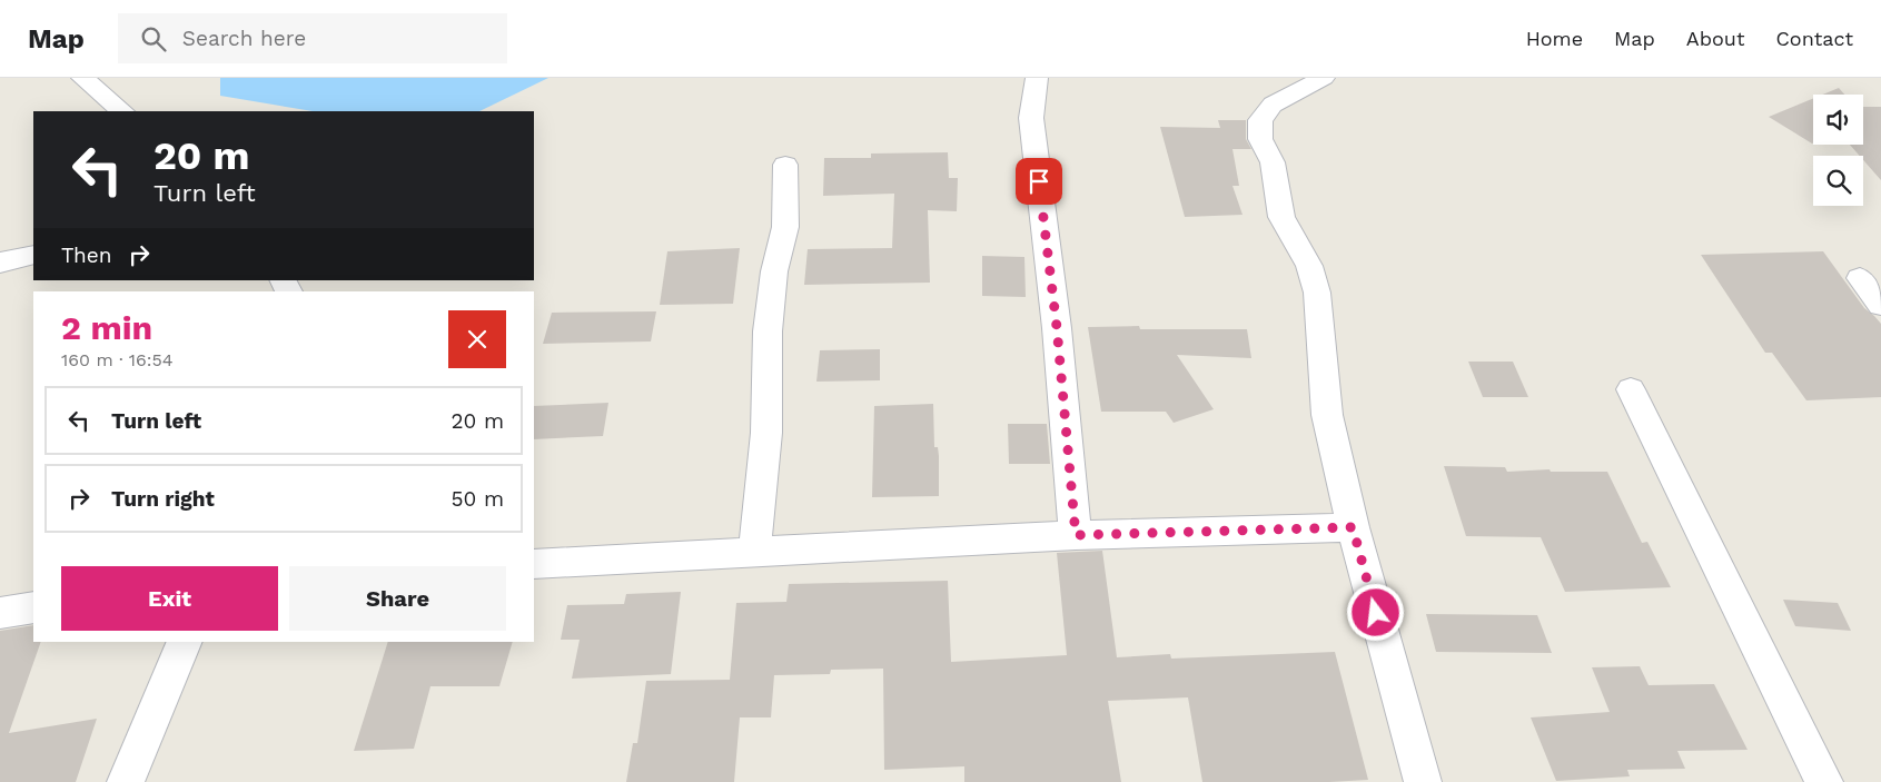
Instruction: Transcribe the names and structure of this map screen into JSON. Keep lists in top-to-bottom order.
{
  "page": {
    "header": "Map",
    "search": "Search here",
    "nav": [
      "Home",
      "Map",
      "About",
      "Contact"
    ],
    "turn": ["20 m", "Turn left"],
    "then": "Then",
    "heading": ["2 min", "160 m · 16:54"],
    "list": [
      {
        "name": "Turn left",
        "value": "20 m"
      },
      {
        "name": "Turn right",
        "value": "50 m"
      }
    ],
    "buttons": ["Exit", "Share"]
  }
}
